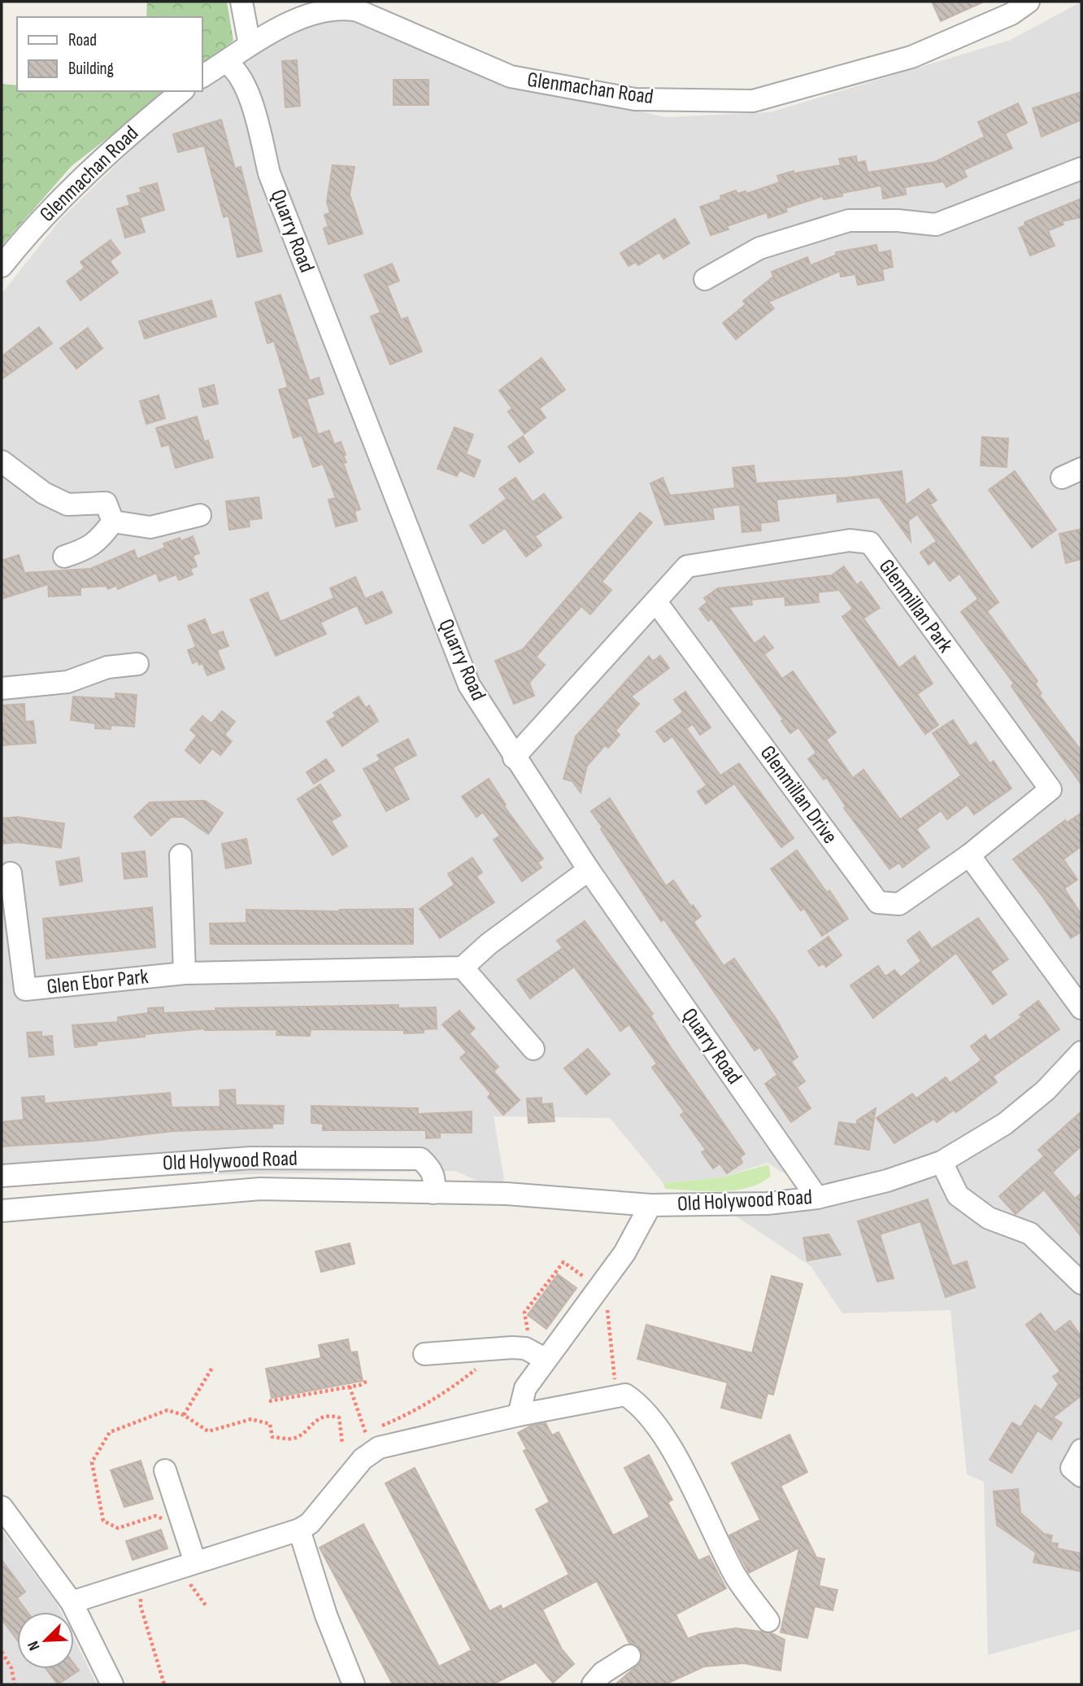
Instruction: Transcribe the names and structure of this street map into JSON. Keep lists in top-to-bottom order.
{
  "streets": {
    "street": [
      "Glenmachan Road",
      "Quarry Road",
      "Glenmillan Park",
      "Glenmillan Drive",
      "Glen Ebor Park",
      "Old Holywood Road"
    ]
  },
  "crossings": [
    ["Glenmachan Road", "Quarry Road"],
    ["Quarry Road", "Glenmillan Park"],
    ["Quarry Road", "Old Holywood Road"],
    ["Glenmillan Park", "Glenmillan Drive"]
  ],
  "legend": ["Road", "Building"],
  "north": "bottom left"
}
